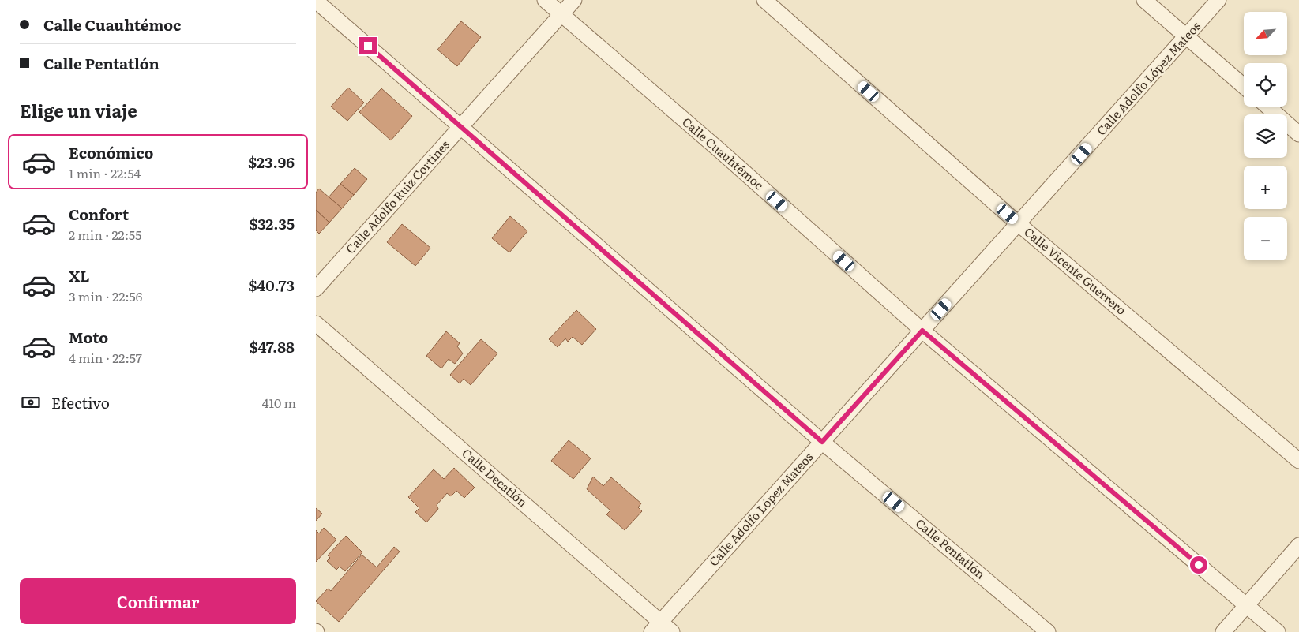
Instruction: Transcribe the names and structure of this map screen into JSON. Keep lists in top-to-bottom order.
{
  "streets": {
    "street": [
      "Calle Adolfo López Mateos",
      "Calle Cuauhtémoc",
      "Calle Adolfo Ruiz Cortines",
      "Calle Vicente Guerrero",
      "Calle Decatlón",
      "Calle Pentatlón"
    ]
  },
  "crossings": [
    ["Calle Adolfo López Mateos", "Calle Cuauhtémoc"],
    ["Calle Adolfo López Mateos", "Calle Vicente Guerrero"],
    ["Calle Adolfo López Mateos", "Calle Decatlón"],
    ["Calle Adolfo López Mateos", "Calle Pentatlón"],
    ["Calle Cuauhtémoc", "Calle Adolfo Ruiz Cortines"],
    ["Calle Adolfo Ruiz Cortines", "Calle Pentatlón"]
  ],
  "north": "bottom left",
  "page": {
    "banner": ["Calle Cuauhtémoc", "Calle Pentatlón"],
    "map_buttons": ["+", "−"],
    "heading": "Elige un viaje",
    "list": [
      {
        "name": "Económico",
        "note": "1 min · 22:54",
        "value": "$23.96"
      },
      {
        "name": "Confort",
        "note": "2 min · 22:55",
        "value": "$32.35"
      },
      {
        "name": "XL",
        "note": "3 min · 22:56",
        "value": "$40.73"
      },
      {
        "name": "Moto",
        "note": "4 min · 22:57",
        "value": "$47.88"
      }
    ],
    "pay": ["Efectivo", "410 m"],
    "buttons": "Confirmar"
  }
}
